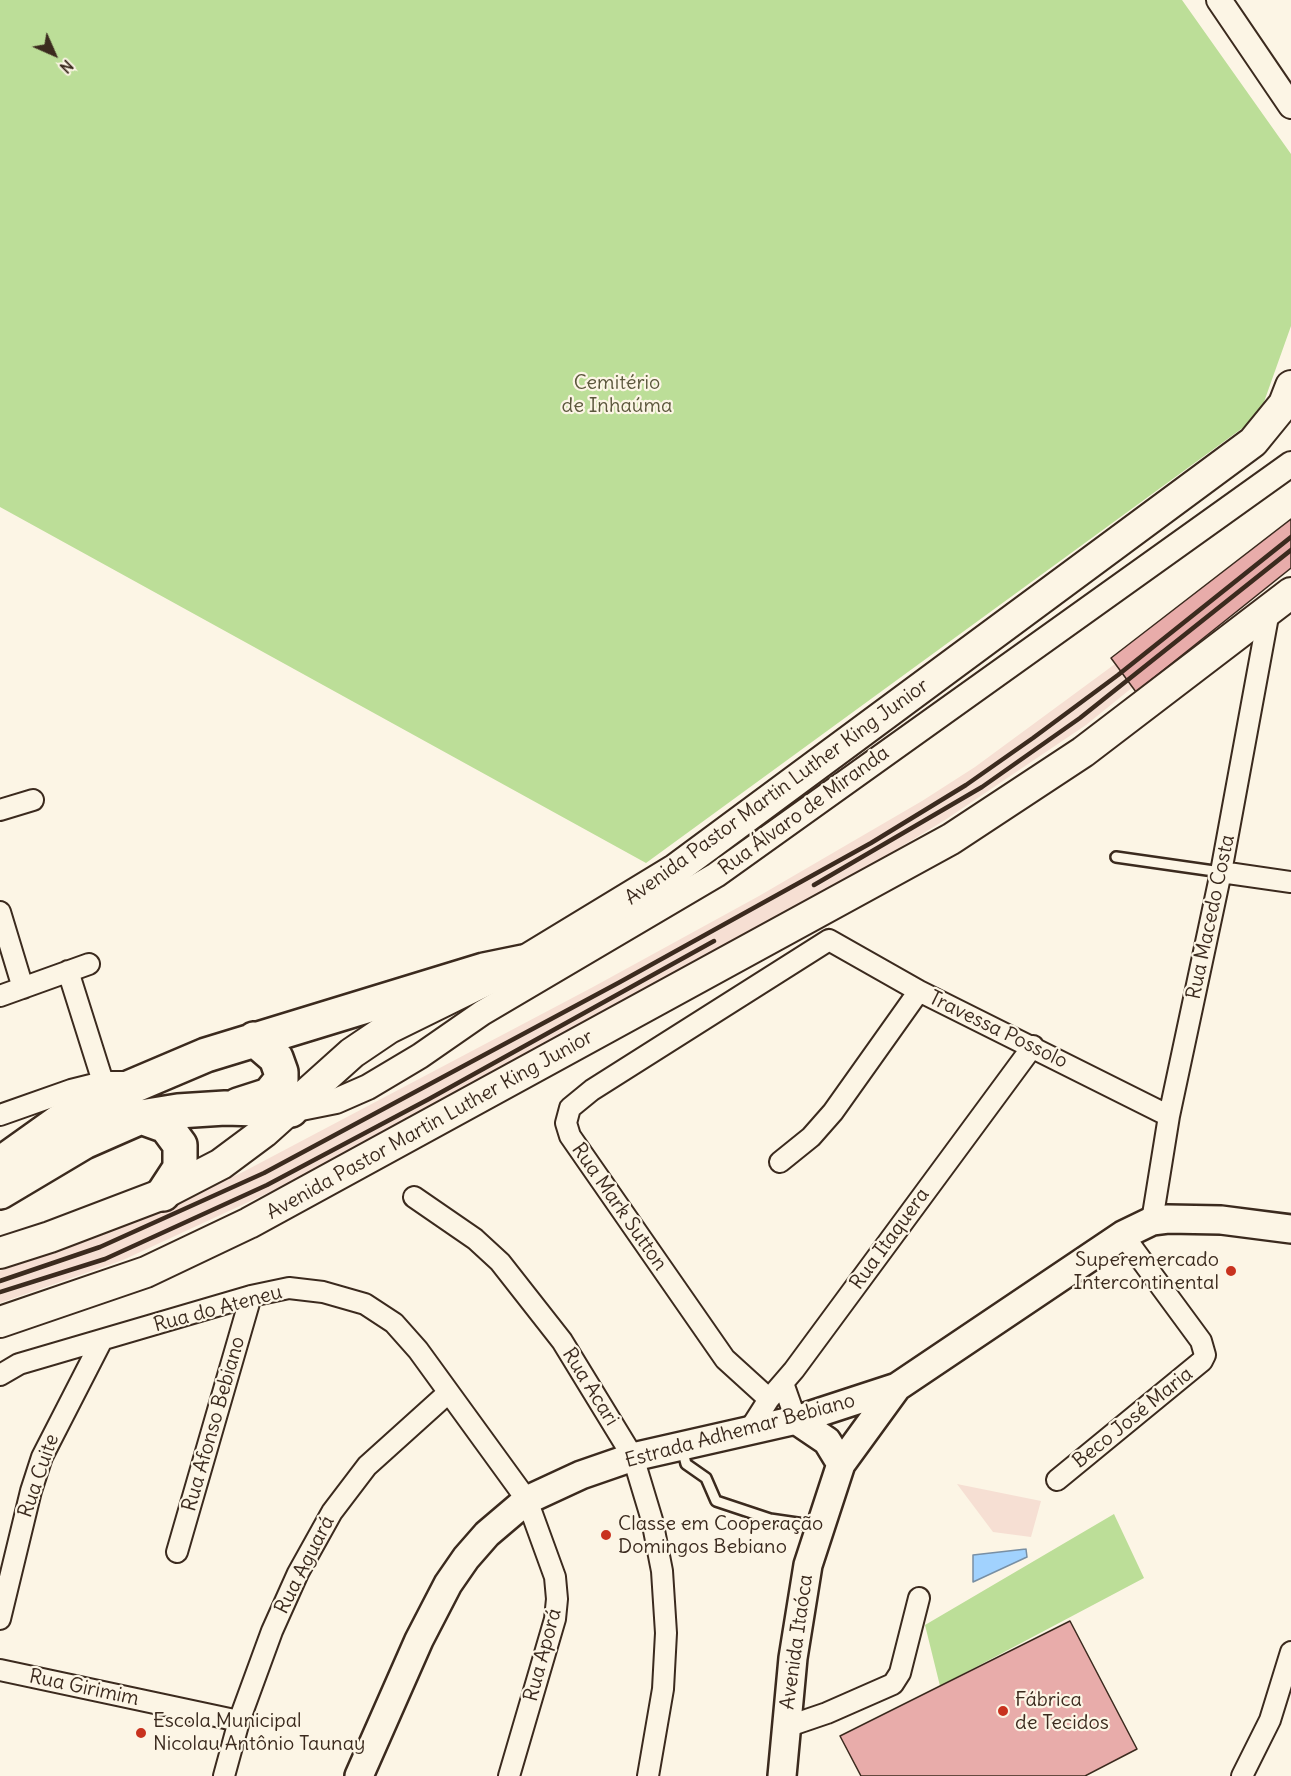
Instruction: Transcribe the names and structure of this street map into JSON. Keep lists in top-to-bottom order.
{
  "streets": {
    "main road": ["Avenida Pastor Martin Luther King Junior", "Estrada Adhemar Bebiano", "Avenida Itaóca"],
    "street": [
      "Rua Álvaro de Miranda",
      "Rua Macedo Costa",
      "Travessa Possolo",
      "Rua Mark Sutton",
      "Rua Itaquera",
      "Rua do Ateneu",
      "Rua Acari",
      "Beco José Maria",
      "Rua Afonso Bebiano",
      "Rua Cuite",
      "Rua Aguará",
      "Rua Aporá",
      "Rua Girimim"
    ]
  },
  "crossings": [
    ["Avenida Pastor Martin Luther King Junior", "Rua Álvaro de Miranda"],
    ["Avenida Pastor Martin Luther King Junior", "Rua Macedo Costa"],
    ["Rua Macedo Costa", "Travessa Possolo"],
    ["Rua Macedo Costa", "Estrada Adhemar Bebiano"],
    ["Travessa Possolo", "Rua Mark Sutton"],
    ["Travessa Possolo", "Rua Itaquera"],
    ["Rua Mark Sutton", "Rua Itaquera"],
    ["Rua Itaquera", "Estrada Adhemar Bebiano"],
    ["Rua do Ateneu", "Rua Afonso Bebiano"],
    ["Rua do Ateneu", "Estrada Adhemar Bebiano"],
    ["Rua do Ateneu", "Rua Cuite"],
    ["Rua do Ateneu", "Rua Aguará"],
    ["Rua do Ateneu", "Rua Aporá"],
    ["Rua Acari", "Estrada Adhemar Bebiano"],
    ["Beco José Maria", "Estrada Adhemar Bebiano"],
    ["Estrada Adhemar Bebiano", "Avenida Itaóca"],
    ["Estrada Adhemar Bebiano", "Rua Aporá"],
    ["Rua Aguará", "Rua Girimim"]
  ],
  "parks": ["Cemitério de Inhaúma"],
  "places": [
    "Superemercado Intercontinental",
    "Classe em Cooperação Domingos Bebiano",
    "Fábrica de Tecidos",
    "Escola Municipal Nicolau Antônio Taunay"
  ],
  "north": "bottom right"
}
